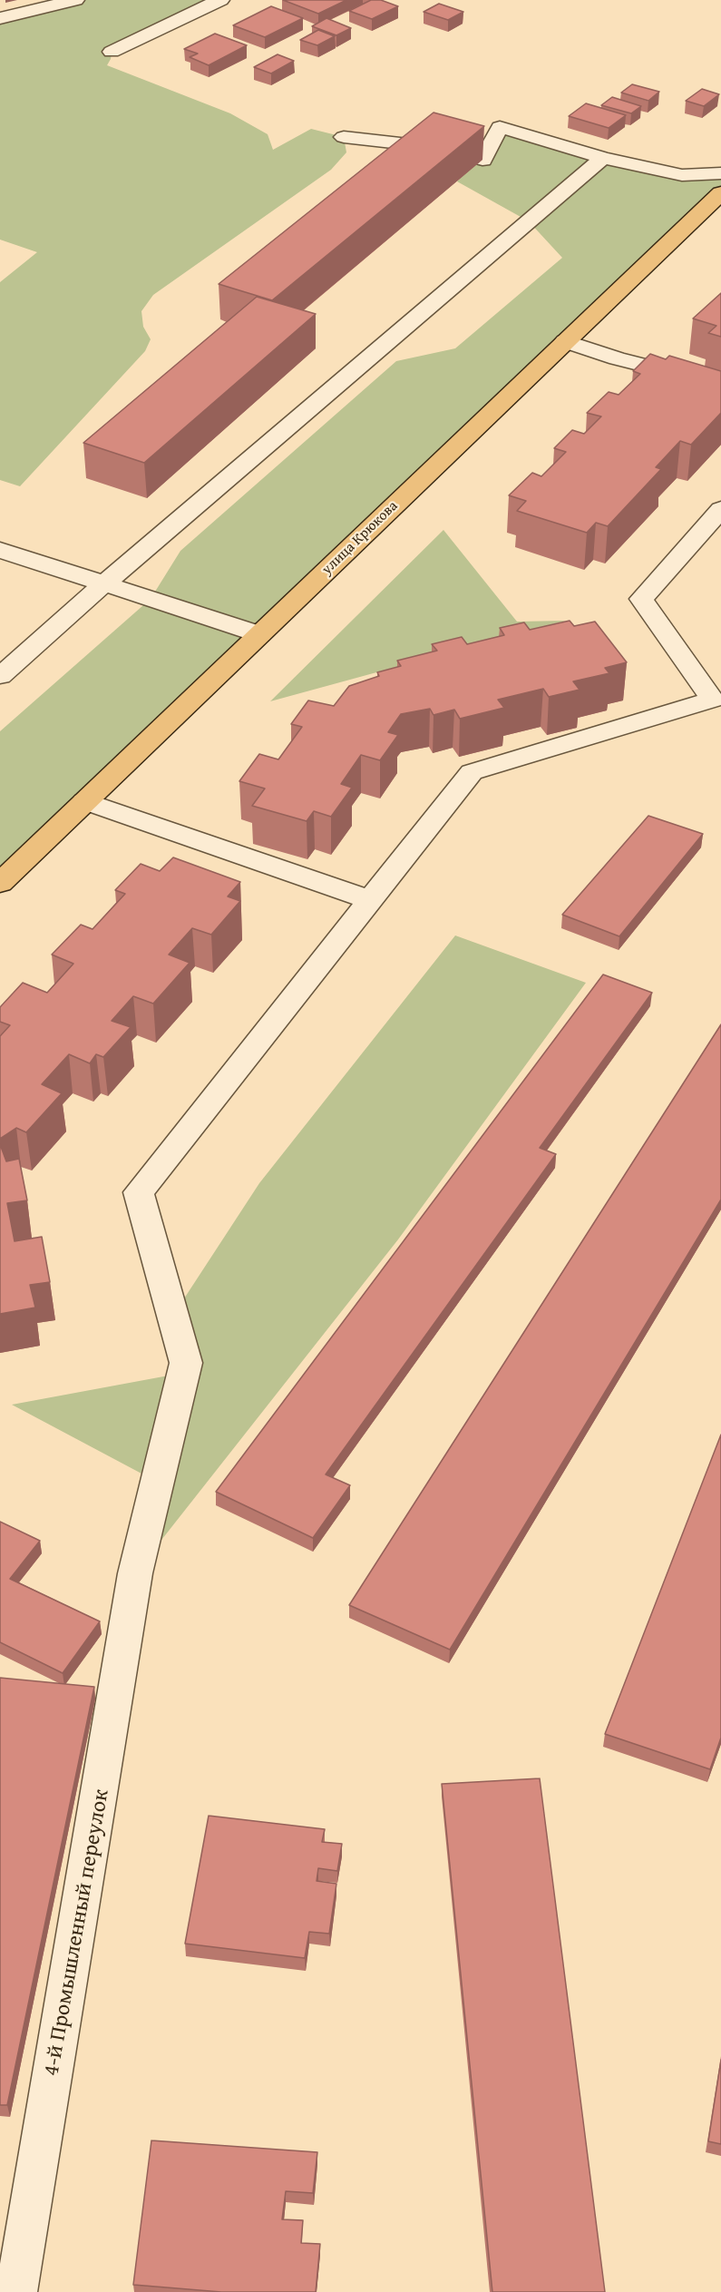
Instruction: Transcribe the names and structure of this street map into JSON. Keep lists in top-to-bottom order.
{
  "streets": {
    "main road": ["улица Крюкова"],
    "street": ["4-й Промышленный переулок"]
  }
}
